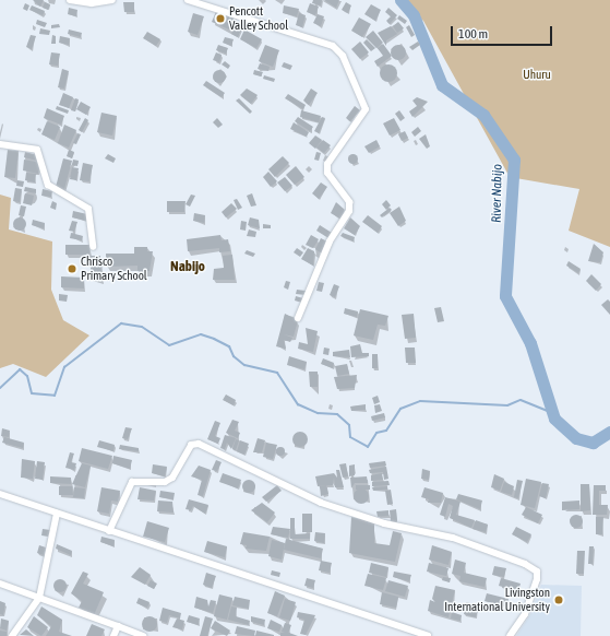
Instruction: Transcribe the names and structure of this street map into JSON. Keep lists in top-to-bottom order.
{
  "districts": ["Nabijo"],
  "water": ["River Nabijo"],
  "parks": ["Uhuru"],
  "places": ["Pencott Valley School", "Chrisco Primary School", "Livingston International University"],
  "scale_bar": "100 m"
}
